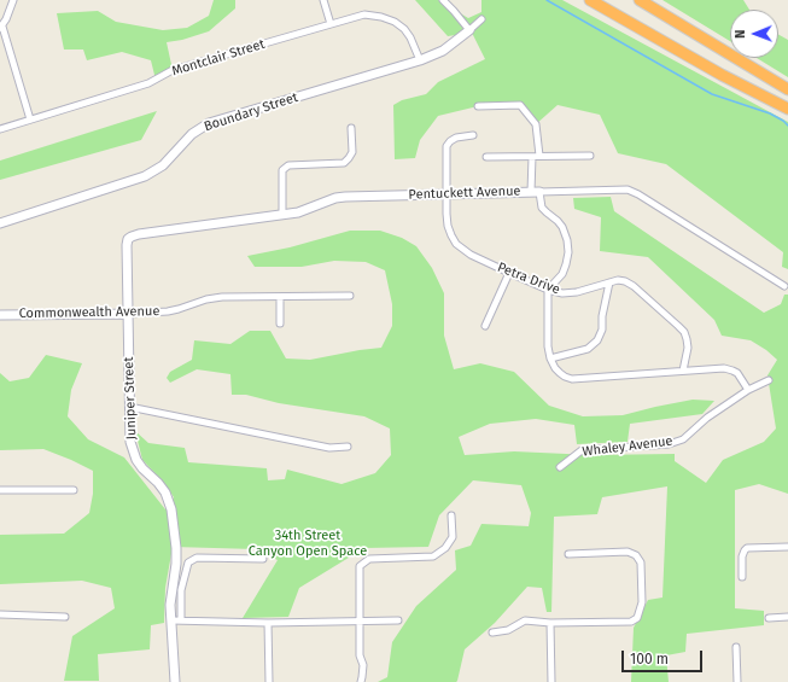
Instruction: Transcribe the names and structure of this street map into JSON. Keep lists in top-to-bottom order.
{
  "streets": {
    "street": [
      "Montclair Street",
      "Boundary Street",
      "Pentuckett Avenue",
      "Petra Drive",
      "Commonwealth Avenue",
      "Juniper Street",
      "Whaley Avenue"
    ]
  },
  "crossings": [
    ["Montclair Street", "Boundary Street"],
    ["Pentuckett Avenue", "Petra Drive"],
    ["Pentuckett Avenue", "Juniper Street"],
    ["Commonwealth Avenue", "Juniper Street"]
  ],
  "parks": ["34th Street Canyon Open Space"],
  "scale_bar": "100 m",
  "north": "left"
}
